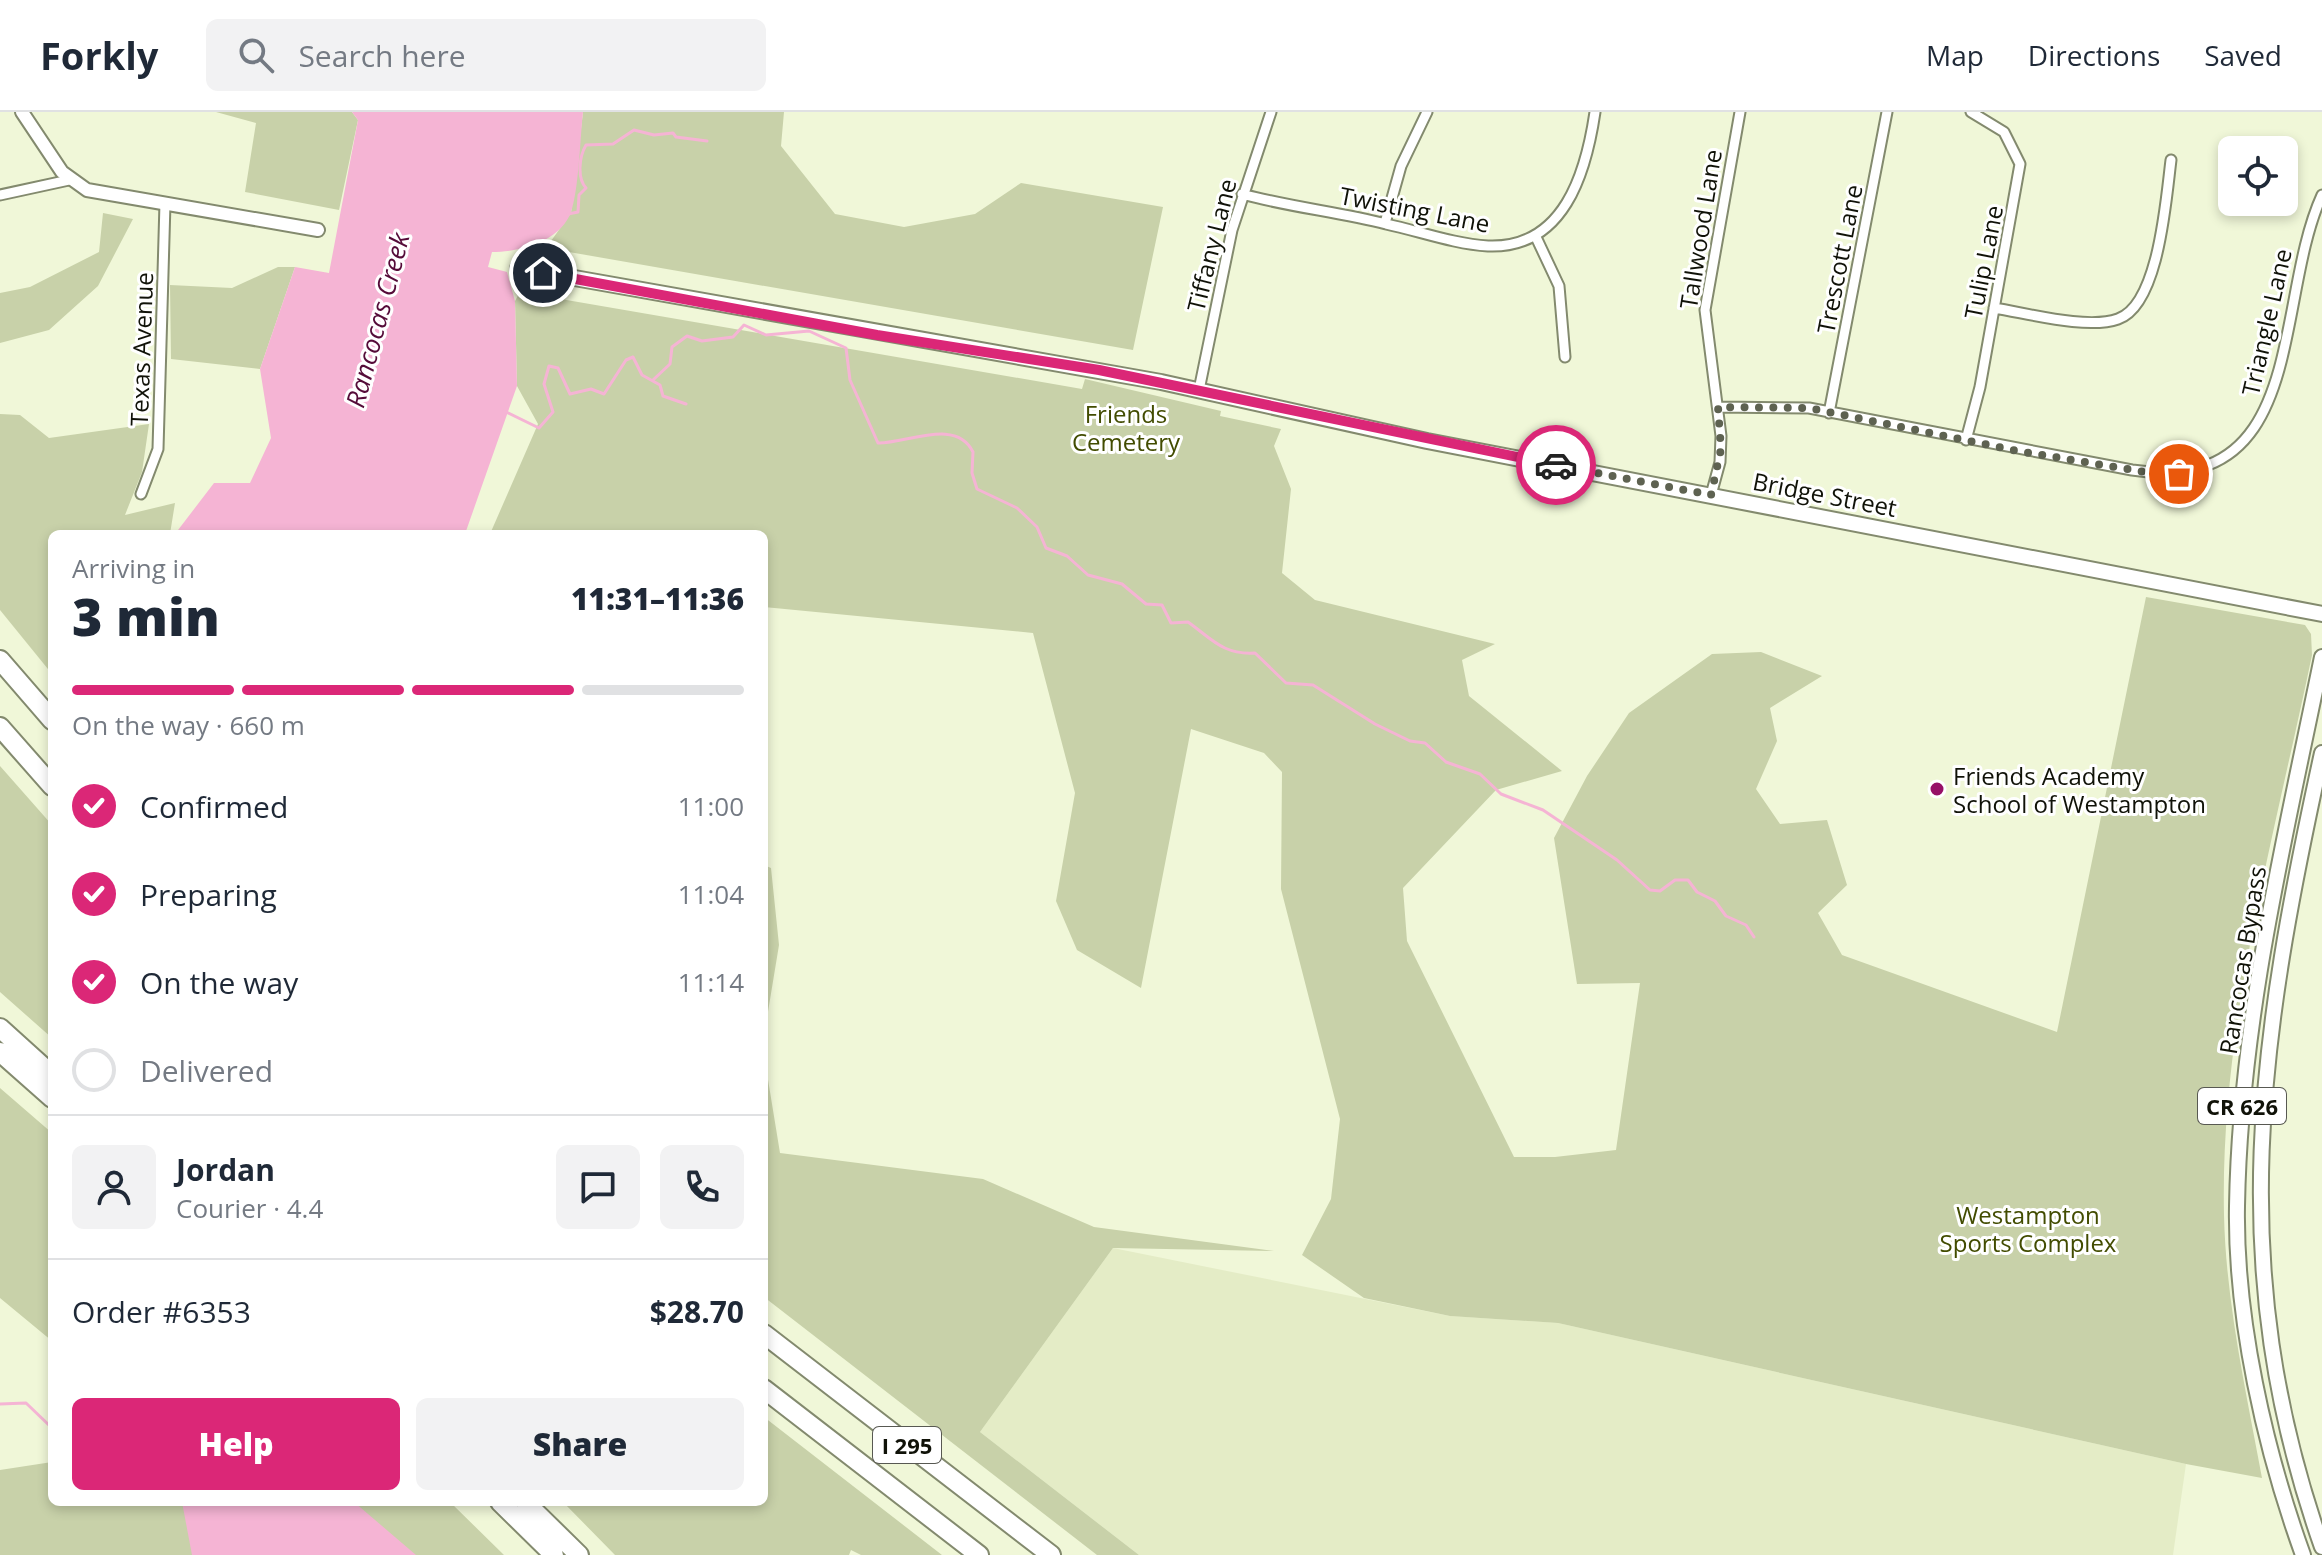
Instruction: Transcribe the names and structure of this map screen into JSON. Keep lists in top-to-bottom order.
{
  "streets": {
    "highway": ["I 295"],
    "main road": ["Bridge Street", "Rancocas Bypass", "CR 626"],
    "street": [
      "Twisting Lane",
      "Tallwood Lane",
      "Tiffany Lane",
      "Trescott Lane",
      "Tulip Lane",
      "Triangle Lane",
      "Texas Avenue"
    ]
  },
  "crossings": [
    ["Twisting Lane", "Tiffany Lane"],
    ["Tallwood Lane", "Triangle Lane"],
    ["Tallwood Lane", "Bridge Street"],
    ["Tiffany Lane", "Bridge Street"],
    ["Trescott Lane", "Triangle Lane"],
    ["Tulip Lane", "Triangle Lane"]
  ],
  "water": ["Rancocas Creek"],
  "parks": ["Friends Cemetery", "Westampton Sports Complex"],
  "places": ["Friends Academy School of Westampton"],
  "page": {
    "header": "Forkly",
    "search": "Search here",
    "nav": ["Map", "Directions", "Saved"],
    "heading": ["3 min", "Arriving in", "11:31–11:36"],
    "panel": [
      "Jordan",
      "Courier · 4.4",
      "Order #6353",
      "$28.70"
    ],
    "bar": "On the way · 660 m",
    "list": [
      ["Confirmed", "11:00"],
      ["Preparing", "11:04"],
      ["On the way", "11:14"],
      "Delivered"
    ],
    "buttons": ["Help", "Share"]
  }
}
